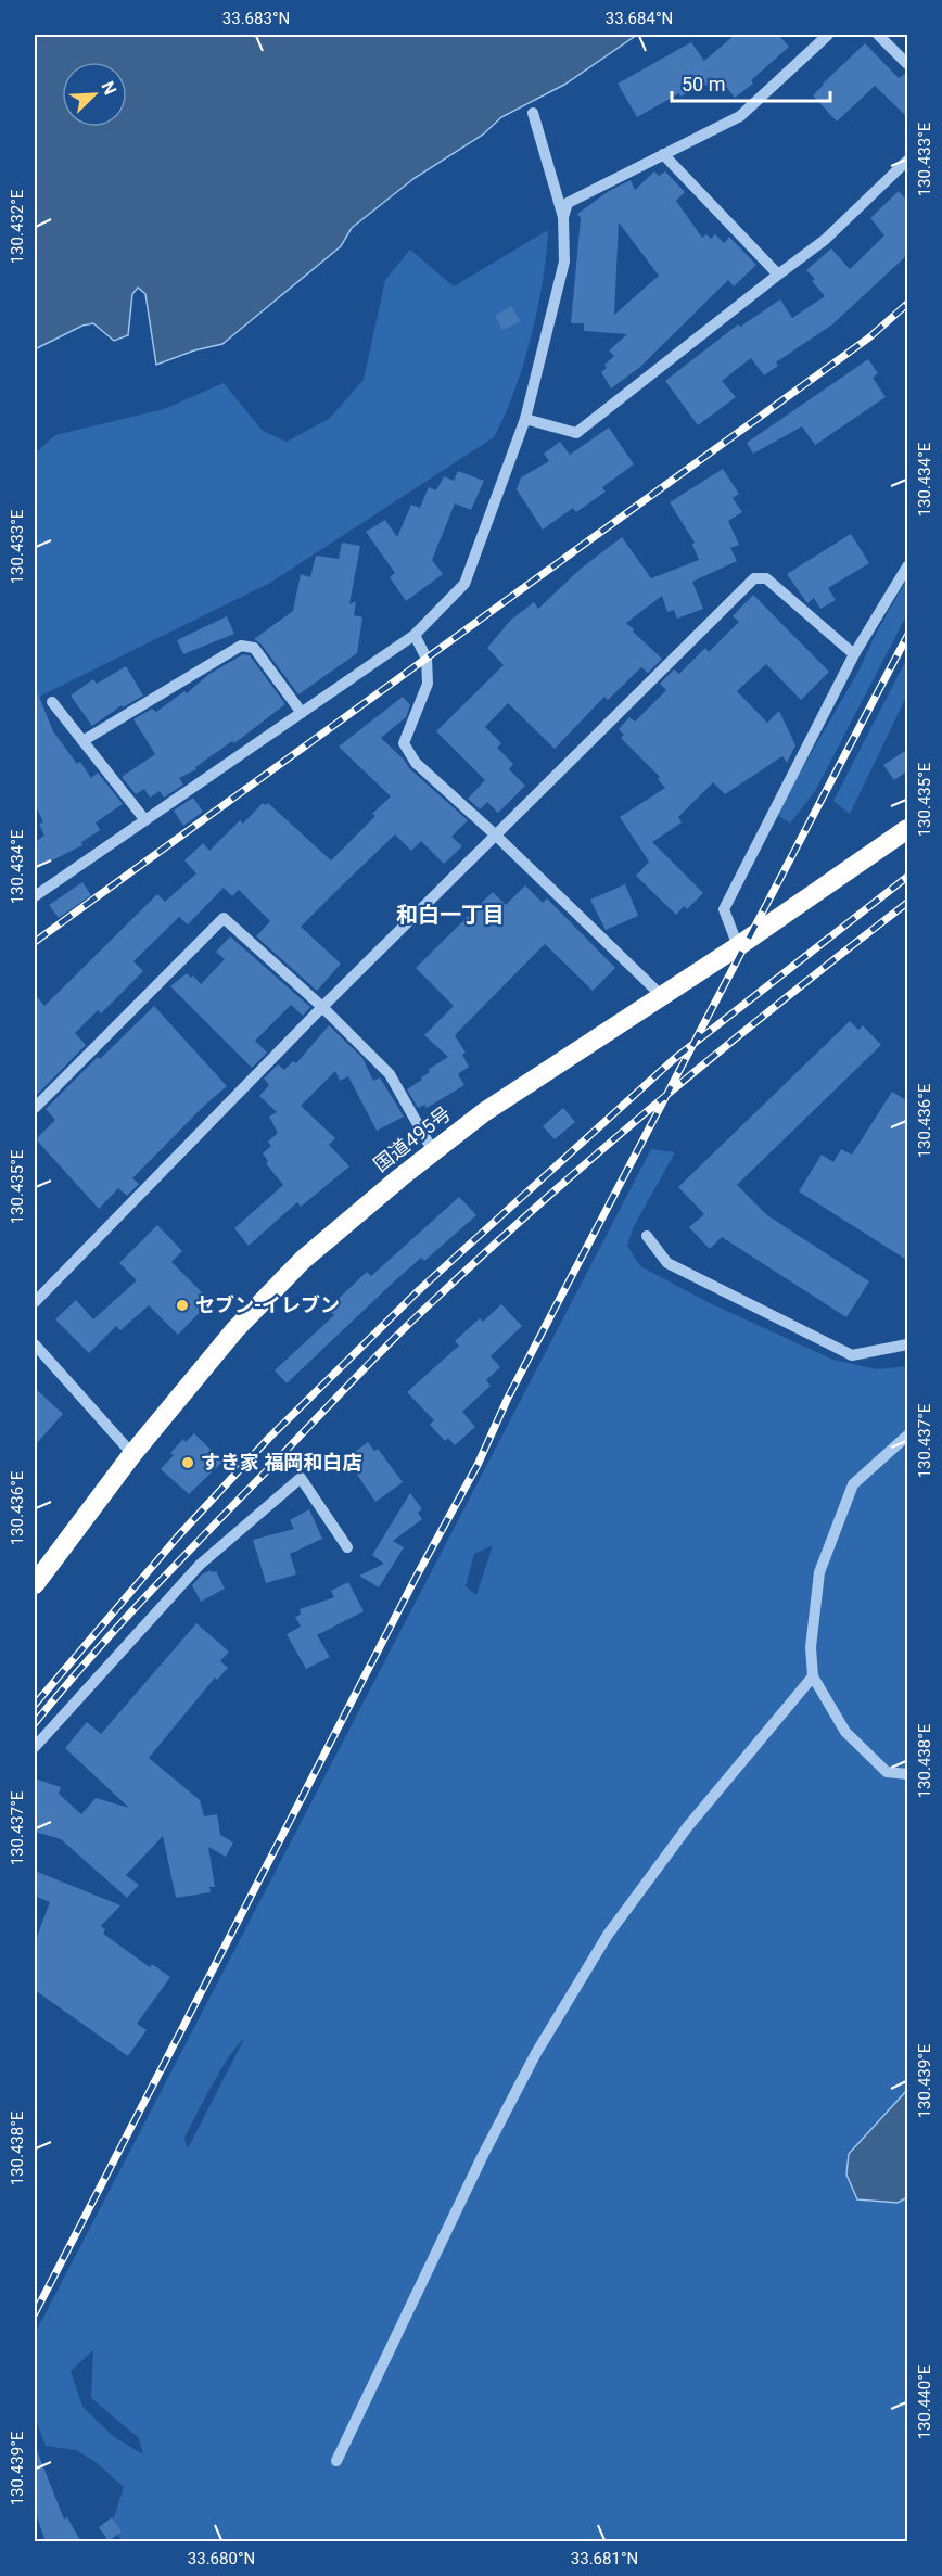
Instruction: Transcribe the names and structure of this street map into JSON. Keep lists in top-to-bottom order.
{
  "streets": {
    "highway": ["国道495号"]
  },
  "districts": ["和白一丁目"],
  "places": ["セブン-イレブン", "すき家 福岡和白店"],
  "scale_bar": "50 m",
  "north": "top right",
  "coordinates": [
    "33.683°N",
    "33.684°N",
    "130.433°E",
    "130.432°E",
    "130.434°E",
    "130.435°E",
    "130.436°E",
    "130.437°E",
    "130.438°E",
    "130.439°E",
    "130.440°E",
    "33.680°N",
    "33.681°N"
  ]
}
